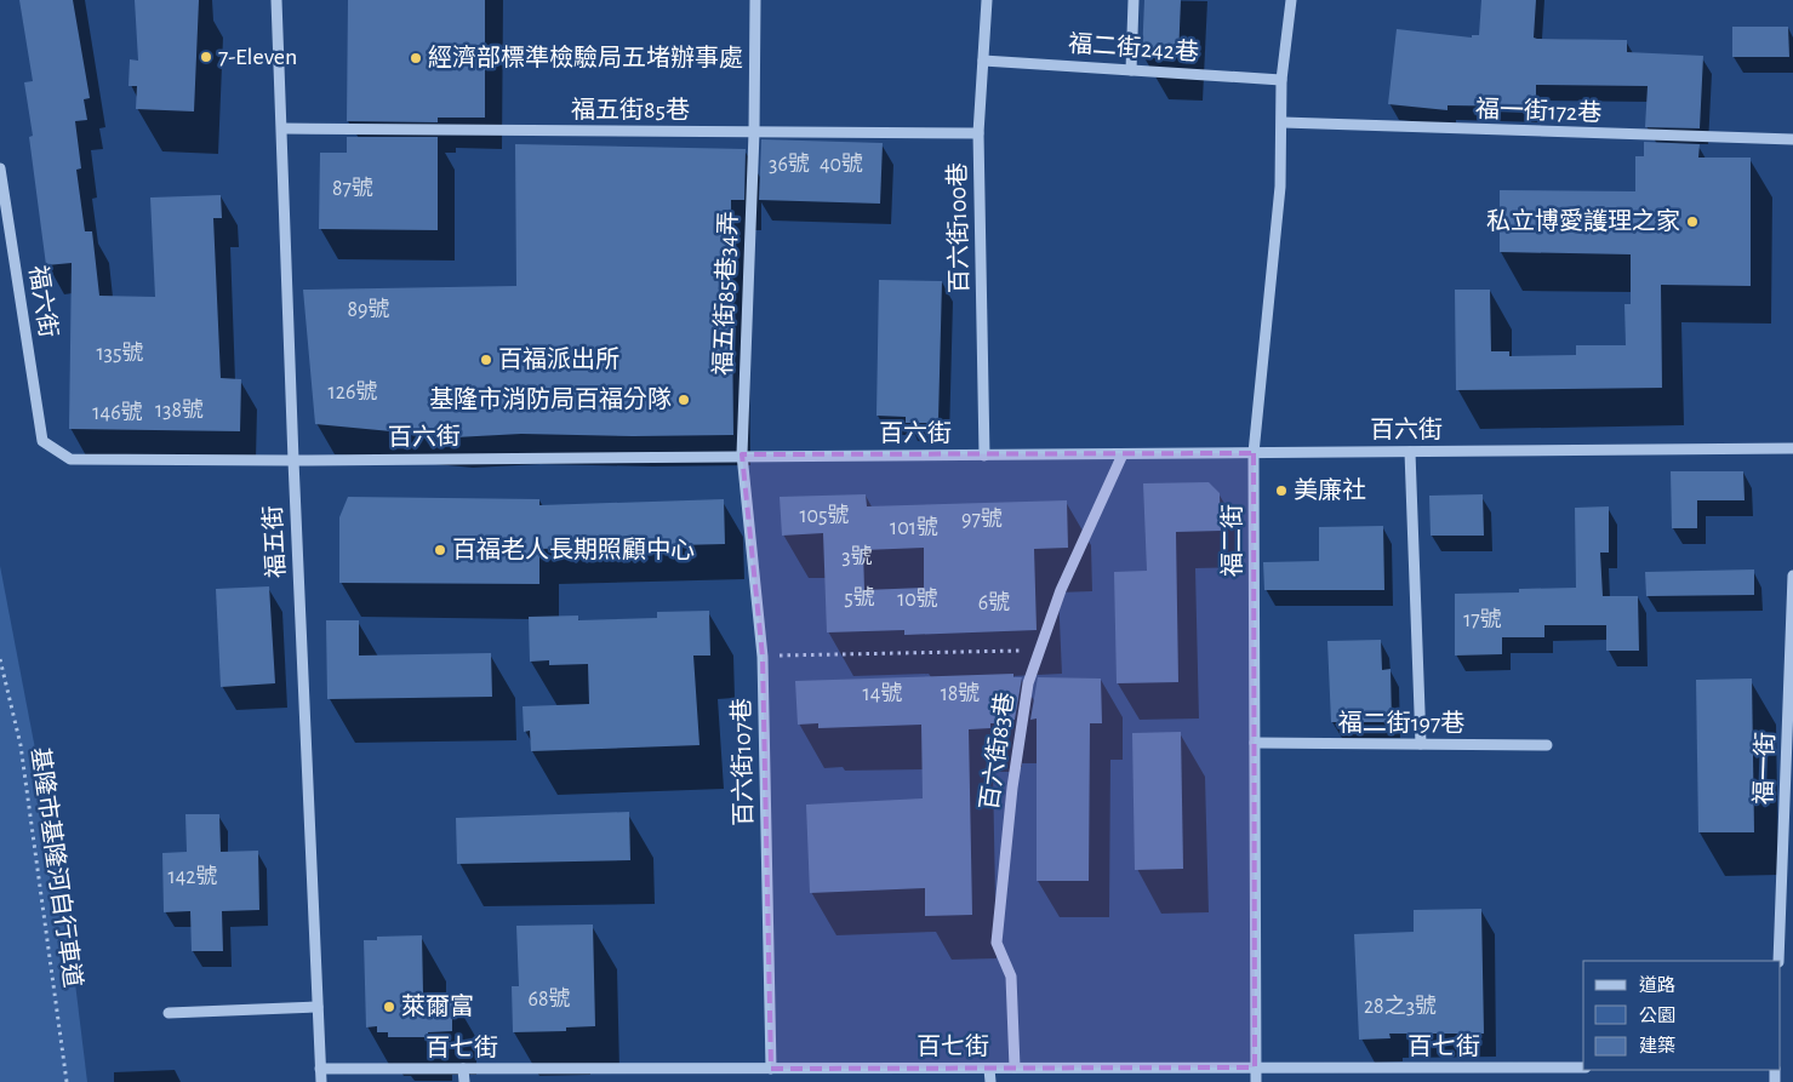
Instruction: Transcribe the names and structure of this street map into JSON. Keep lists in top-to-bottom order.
{
  "streets": {
    "street": [
      "福二街242巷",
      "福五街85巷",
      "福一街172巷",
      "百六街100巷",
      "福五街85巷34弄",
      "福六街",
      "百六街",
      "福二街",
      "福五街",
      "福二街197巷",
      "百六街83巷",
      "百六街107巷",
      "福一街",
      "百七街"
    ],
    "path": ["基隆市基隆河自行車道"]
  },
  "crossings": [
    ["福二街242巷", "百六街100巷"],
    ["福二街242巷", "福二街"],
    ["福五街85巷", "百六街100巷"],
    ["福五街85巷", "福五街85巷34弄"],
    ["福五街85巷", "福五街"],
    ["福一街172巷", "福二街"],
    ["百六街100巷", "百六街"],
    ["福五街85巷34弄", "百六街"],
    ["福五街85巷34弄", "百六街107巷"],
    ["福六街", "百六街"],
    ["百六街", "福二街"],
    ["百六街", "福五街"],
    ["百六街", "百六街83巷"],
    ["百六街", "百六街107巷"],
    ["福二街", "福二街197巷"],
    ["福二街", "百七街"],
    ["福五街", "百七街"],
    ["百六街83巷", "百七街"],
    ["百六街107巷", "百七街"]
  ],
  "places": [
    "7-Eleven",
    "經濟部標準檢驗局五堵辦事處",
    "私立博愛護理之家",
    "百福派出所",
    "基隆市消防局百福分隊",
    "美廉社",
    "百福老人長期照顧中心",
    "萊爾富"
  ],
  "house_numbers": [
    "36號",
    "40號",
    "87號",
    "89號",
    "135號",
    "126號",
    "138號",
    "146號",
    "105號",
    "97號",
    "101號",
    "3號",
    "5號",
    "10號",
    "6號",
    "17號",
    "14號",
    "18號",
    "142號",
    "68號",
    "28之3號"
  ],
  "legend": ["道路", "公園", "建築"]
}
